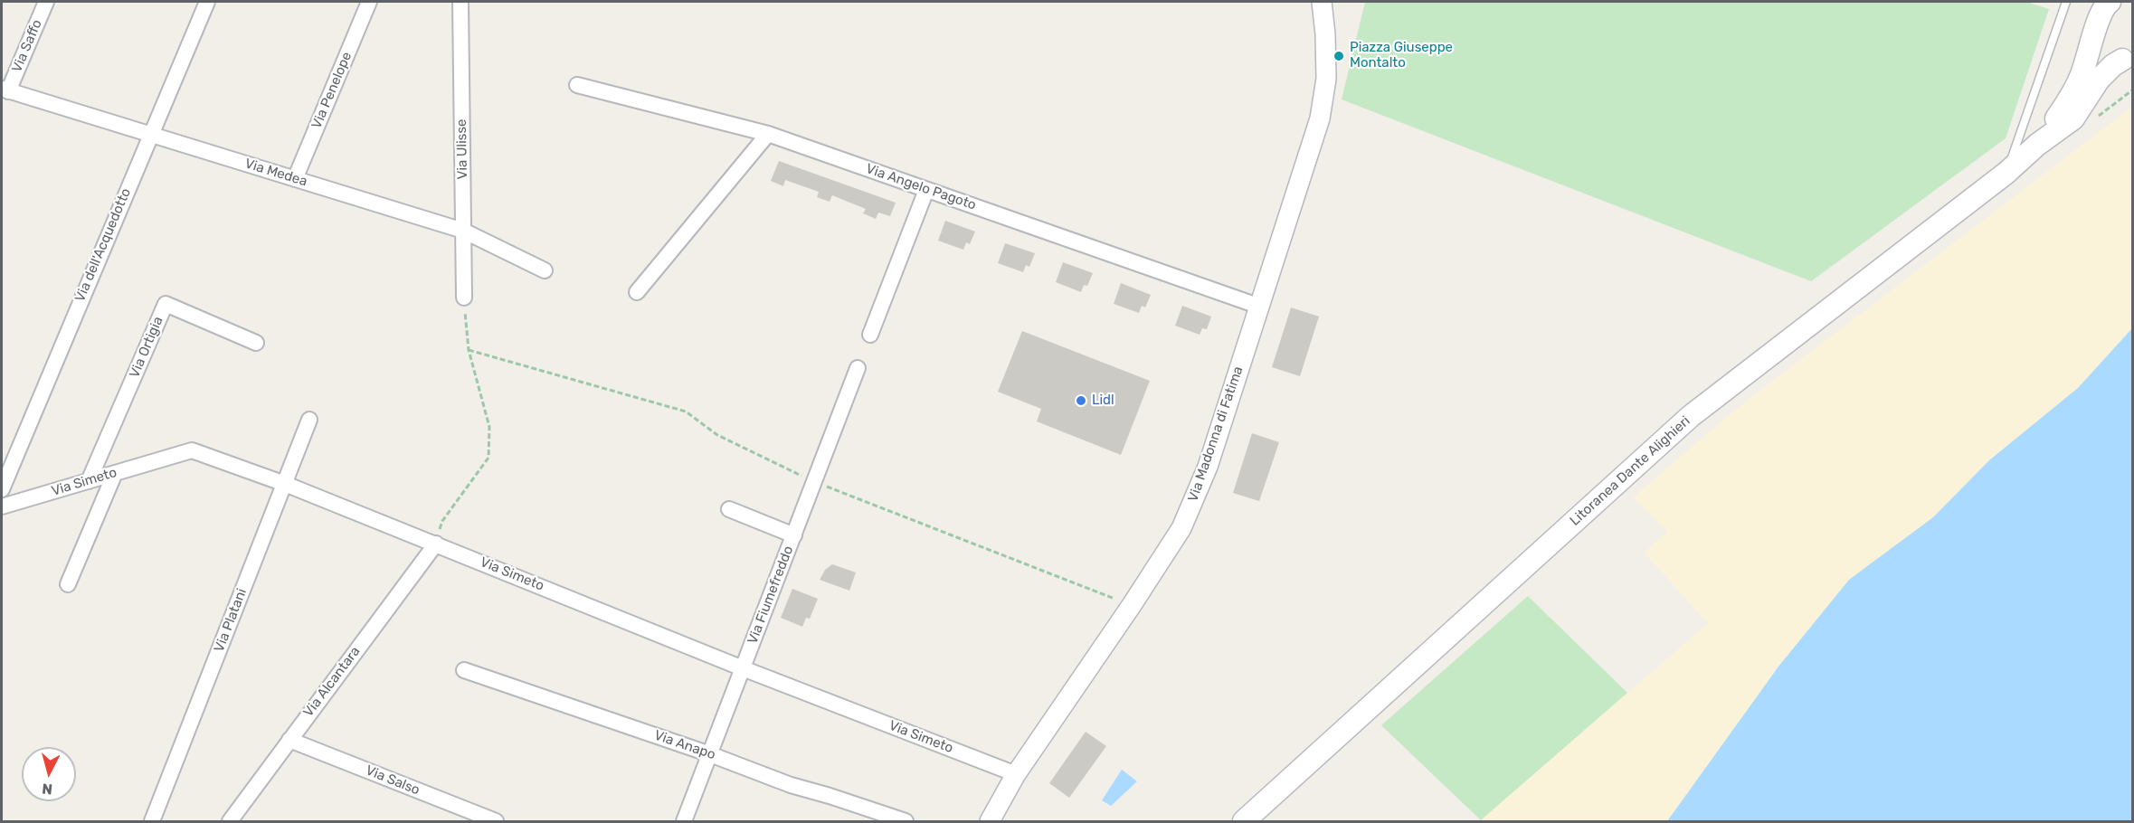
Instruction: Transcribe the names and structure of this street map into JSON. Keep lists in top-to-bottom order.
{
  "streets": {
    "main road": ["Litoranea Dante Alighieri"],
    "street": [
      "Via Saffo",
      "Via Penelope",
      "Via Ulisse",
      "Via Medea",
      "Via Angelo Pagoto",
      "Via dell'Acquedotto",
      "Via Ortigia",
      "Via Madonna di Fatima",
      "Via Simeto",
      "Via Fiumefreddo",
      "Via Platani",
      "Via Alcantara",
      "Via Anapo",
      "Via Salso"
    ]
  },
  "crossings": [
    ["Via Saffo", "Via Medea"],
    ["Via Penelope", "Via Medea"],
    ["Via Ulisse", "Via Medea"],
    ["Via Medea", "Via dell'Acquedotto"],
    ["Via Angelo Pagoto", "Via Madonna di Fatima"],
    ["Via Ortigia", "Via Simeto"],
    ["Via Madonna di Fatima", "Via Simeto"],
    ["Via Simeto", "Via Fiumefreddo"],
    ["Via Simeto", "Via Platani"],
    ["Via Simeto", "Via Alcantara"],
    ["Via Fiumefreddo", "Via Anapo"],
    ["Via Alcantara", "Via Salso"]
  ],
  "places": ["Piazza Giuseppe Montalto", "Lidl"],
  "north": "bottom"
}
